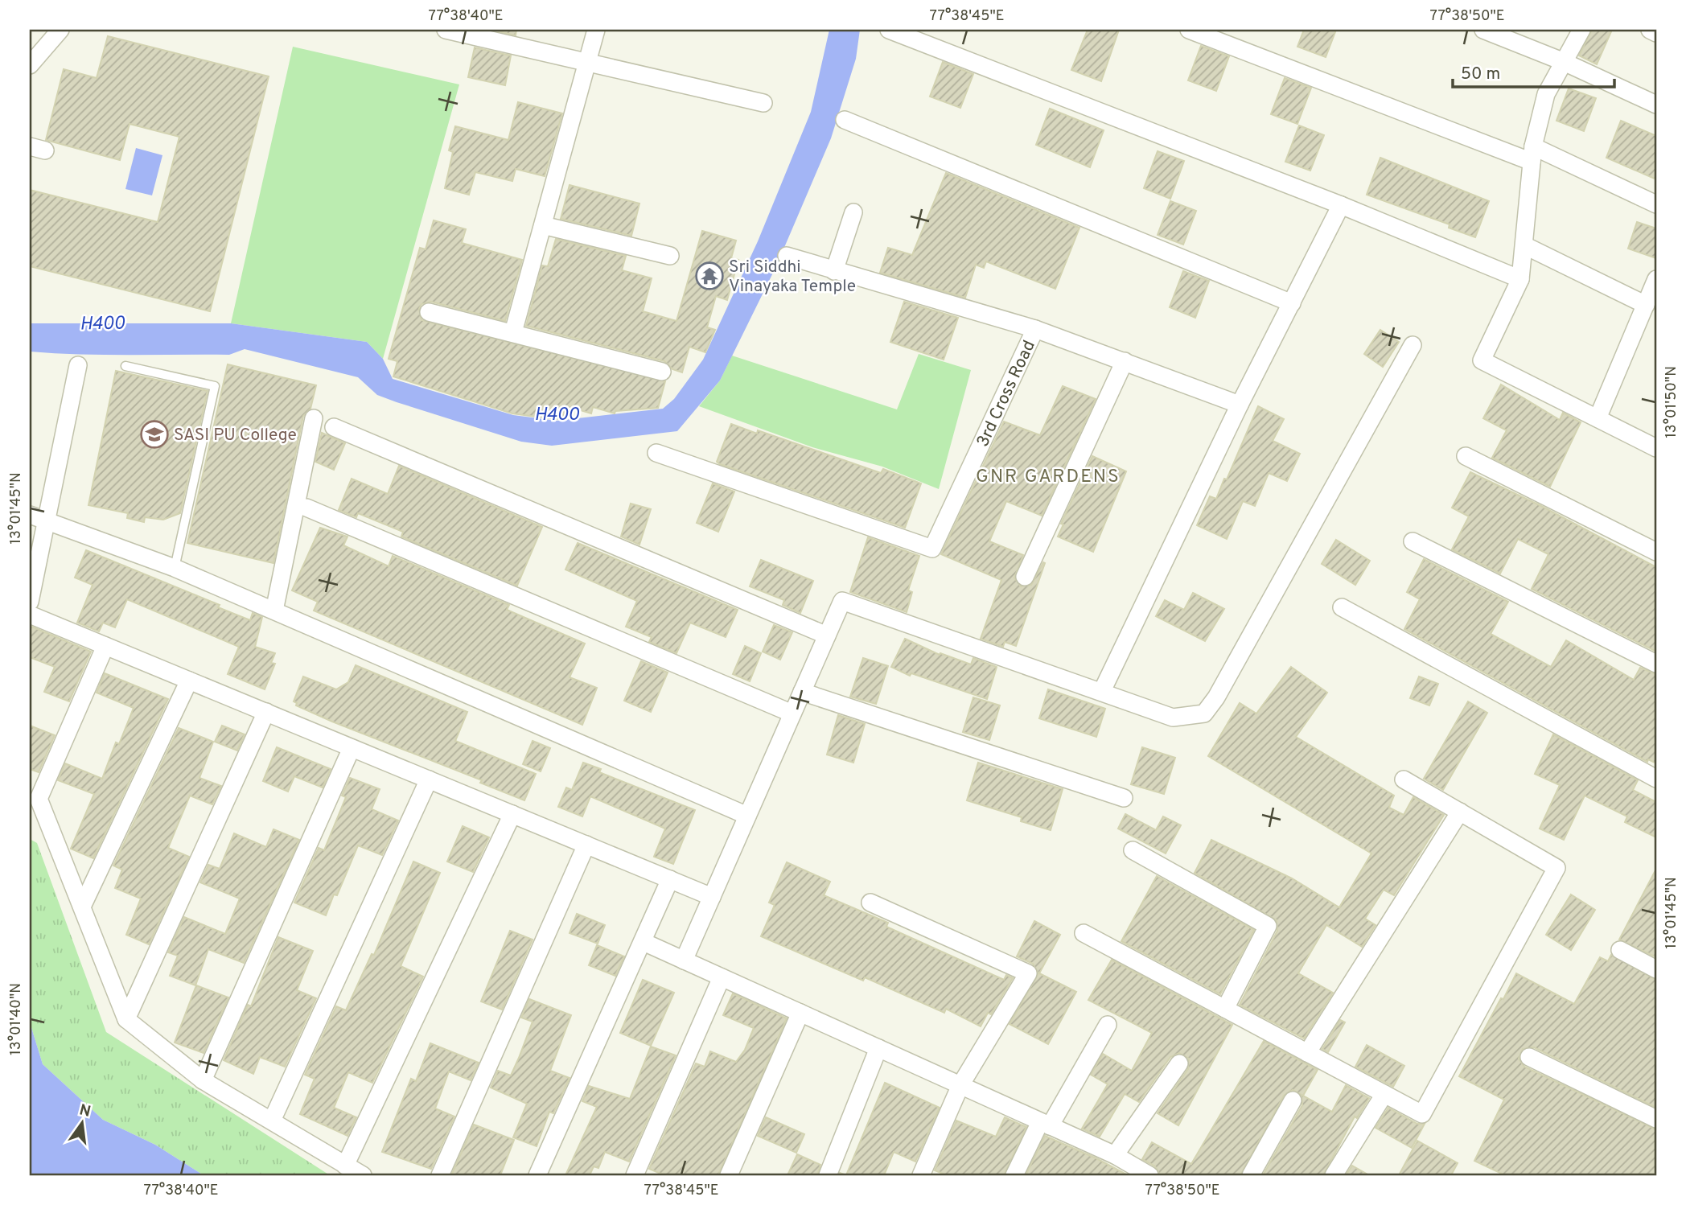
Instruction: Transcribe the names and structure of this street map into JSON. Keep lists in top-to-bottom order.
{
  "streets": {
    "street": ["3rd Cross Road"]
  },
  "districts": ["GNR GARDENS"],
  "water": ["H400"],
  "places": {
    "temple": ["Sri Siddhi Vinayaka Temple"],
    "school or university": ["SASI PU College"]
  },
  "scale_bar": "50 m",
  "north": "top",
  "coordinates": [
    "77°38'40\"E",
    "77°38'45\"E",
    "77°38'50\"E",
    "13°01'50\"N",
    "13°01'45\"N",
    "13°01'40\"N"
  ]
}
